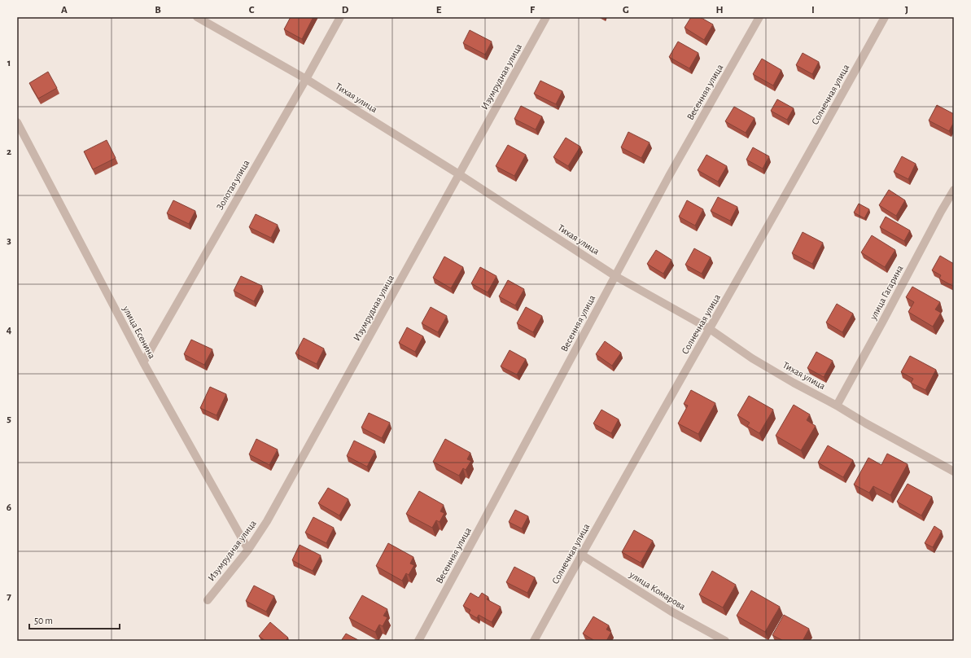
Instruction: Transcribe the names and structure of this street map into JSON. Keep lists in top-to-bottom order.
{
  "streets": {
    "street": [
      "Изумрудная улица",
      "Весенняя улица",
      "Солнечная улица",
      "Тихая улица",
      "Золотая улица",
      "улица Гагарина",
      "улица Есенина",
      "улица Комарова"
    ]
  },
  "crossings": [
    ["Изумрудная улица", "Тихая улица"],
    ["Изумрудная улица", "улица Есенина"],
    ["Весенняя улица", "Тихая улица"],
    ["Солнечная улица", "Тихая улица"],
    ["Солнечная улица", "улица Комарова"],
    ["Тихая улица", "Золотая улица"],
    ["Тихая улица", "улица Гагарина"],
    ["Золотая улица", "улица Есенина"]
  ],
  "scale_bar": "50 m",
  "grid": {
    "columns": [
      "A",
      "B",
      "C",
      "D",
      "E",
      "F",
      "G",
      "H",
      "I",
      "J"
    ],
    "rows": [
      "1",
      "2",
      "3",
      "4",
      "5",
      "6",
      "7"
    ]
  }
}
